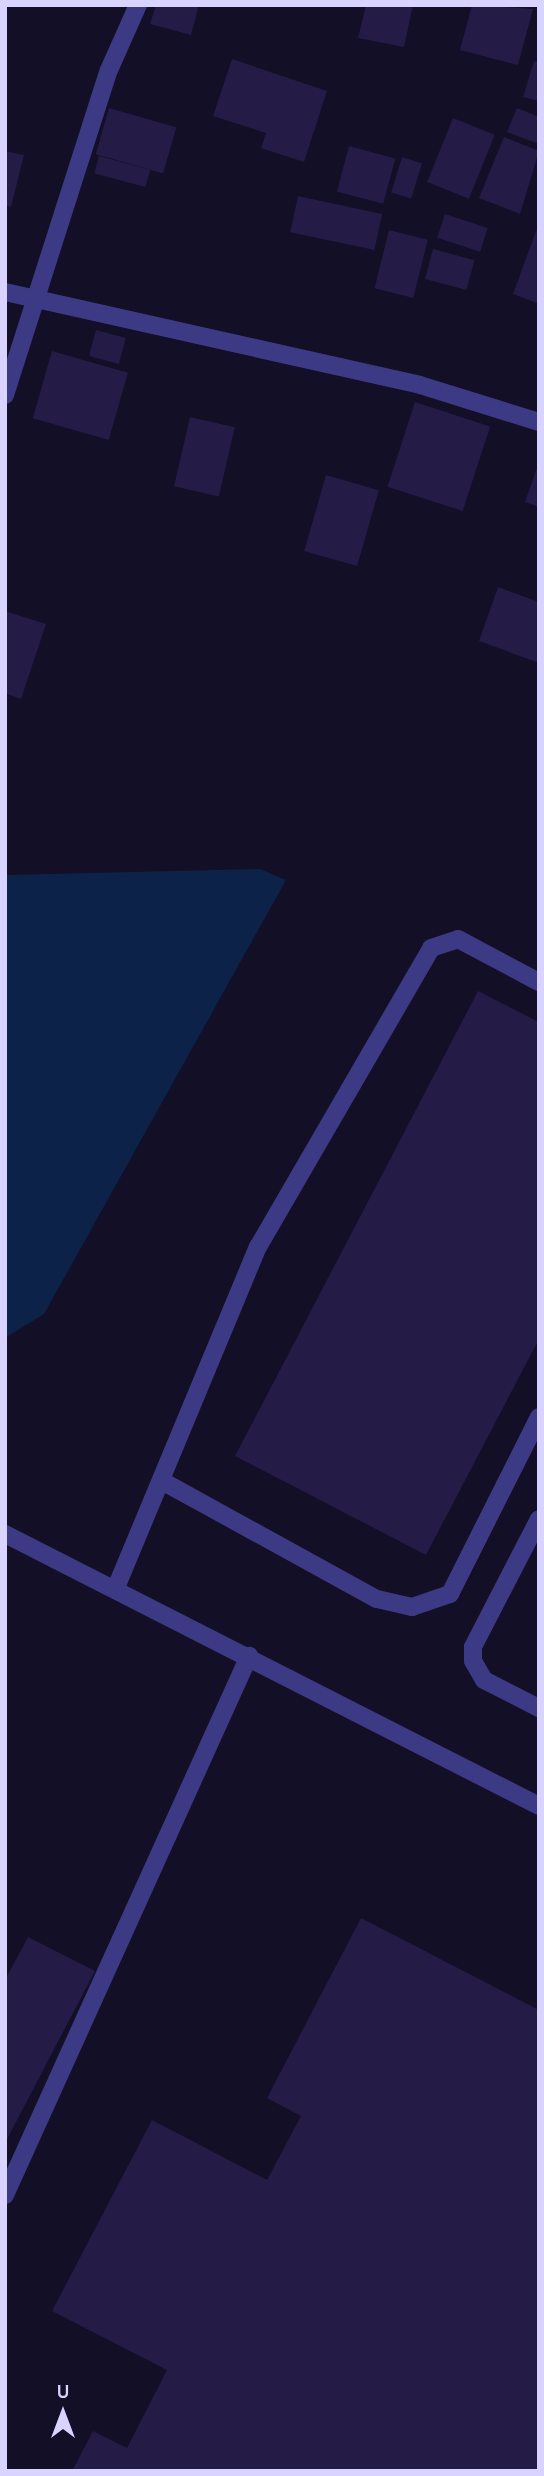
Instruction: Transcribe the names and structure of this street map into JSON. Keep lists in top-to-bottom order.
{
  "north": "top"
}
